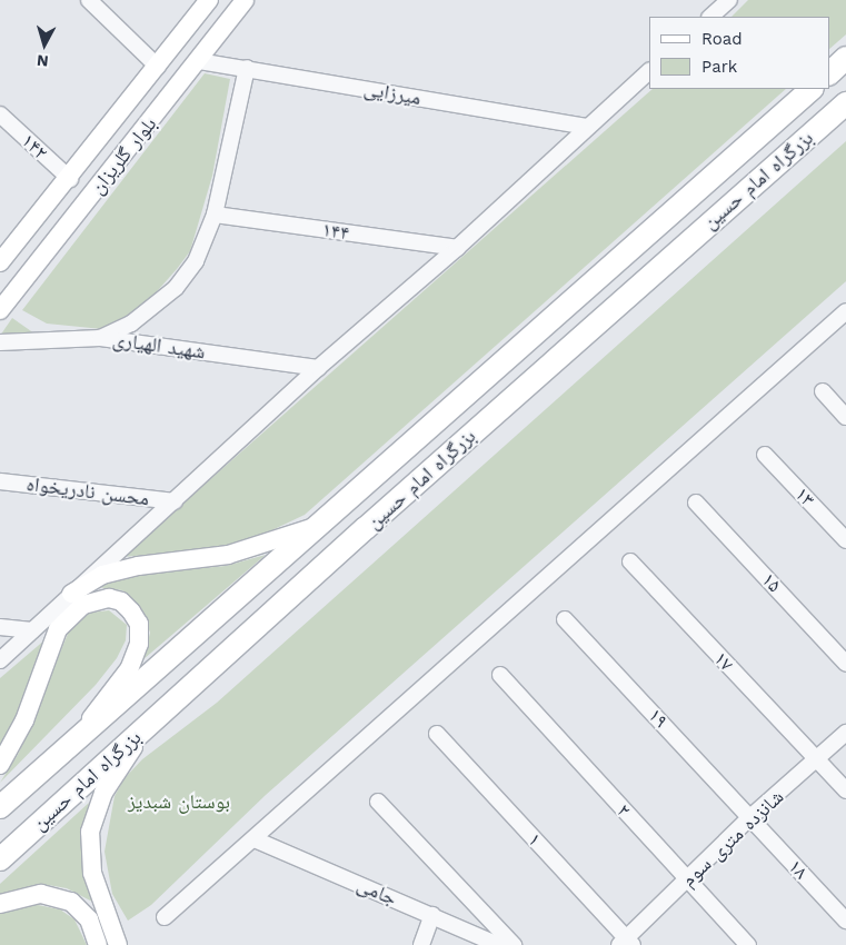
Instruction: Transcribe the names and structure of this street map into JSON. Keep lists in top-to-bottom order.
{
  "streets": {
    "highway": ["بزرگراه امام حسین"],
    "main road": ["بلوار گلریزان"],
    "street": [
      "میرزایی",
      "۱۴۲",
      "۱۴۴",
      "شهید الهیاری",
      "محسن نادریخواه",
      "۱۳",
      "۱۵",
      "۱۷",
      "۱۹",
      "۲",
      "شانزده متری سوم",
      "۱",
      "۱۸",
      "جامی"
    ]
  },
  "crossings": [
    ["میرزایی", "بلوار گلریزان"],
    ["۱۴۲", "بلوار گلریزان"],
    ["۱۷", "شانزده متری سوم"],
    ["۱۹", "شانزده متری سوم"],
    ["۱۹", "۱۸"],
    ["۲", "شانزده متری سوم"],
    ["شانزده متری سوم", "۱"],
    ["شانزده متری سوم", "۱۸"]
  ],
  "parks": ["بوستان شبدیز"],
  "legend": ["Road", "Park"],
  "north": "bottom"
}
